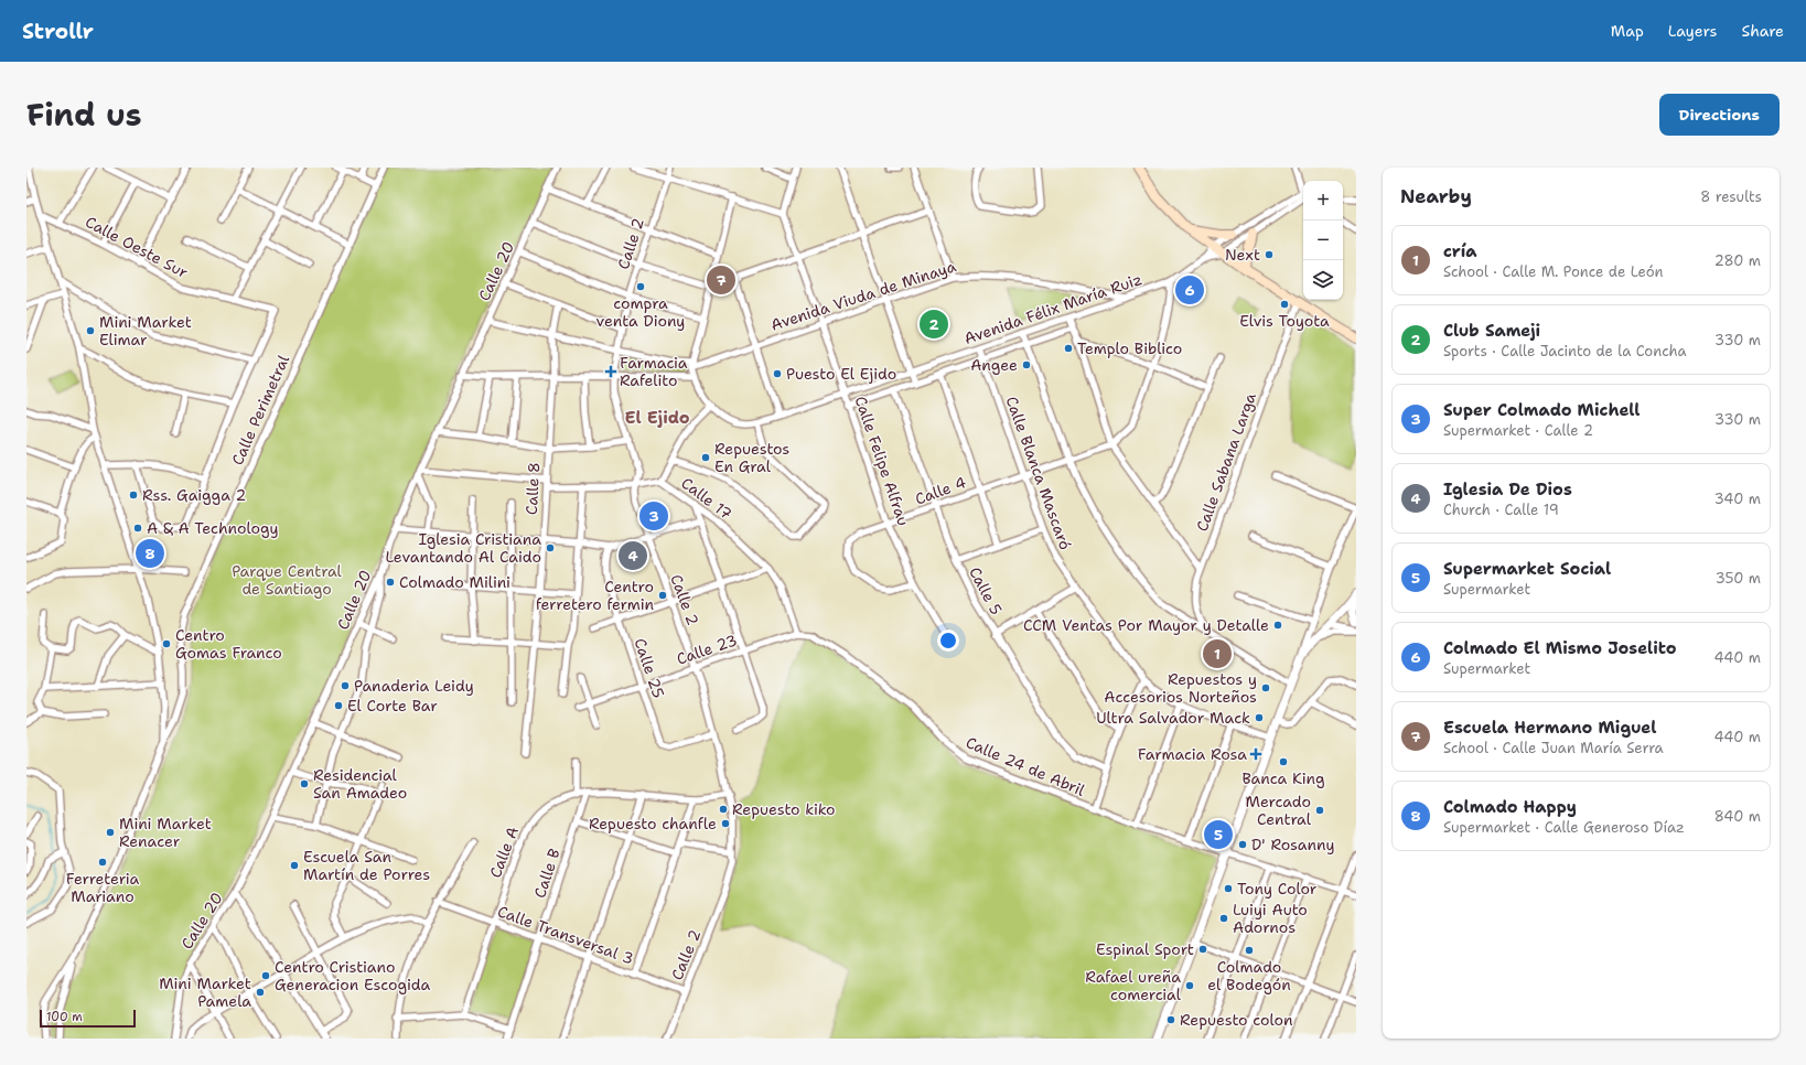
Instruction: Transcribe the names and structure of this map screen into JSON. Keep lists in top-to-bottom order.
{
  "streets": {
    "street": [
      "Calle 2",
      "Calle Oeste Sur",
      "Calle 20",
      "Avenida Viuda de Minaya",
      "Avenida Félix María Ruiz",
      "Calle Perimetral",
      "Calle Felipe Alfrau",
      "Calle Sabana Larga",
      "Calle Blanca Mascaró",
      "Calle 8",
      "Calle 4",
      "Calle 17",
      "Calle 5",
      "Calle 23",
      "Calle 25",
      "Calle 24 de Abril",
      "Calle A",
      "Calle B",
      "Calle Transversal 3"
    ]
  },
  "crossings": [
    ["Calle 2", "Calle 17"],
    ["Calle 2", "Calle 23"],
    ["Calle 2", "Calle 25"],
    ["Calle 2", "Calle A"],
    ["Calle 2", "Calle Transversal 3"],
    ["Calle 20", "Calle 17"],
    ["Avenida Viuda de Minaya", "Avenida Félix María Ruiz"],
    ["Avenida Viuda de Minaya", "Calle Felipe Alfrau"],
    ["Avenida Félix María Ruiz", "Calle Felipe Alfrau"],
    ["Avenida Félix María Ruiz", "Calle Blanca Mascaró"],
    ["Calle Felipe Alfrau", "Calle 4"],
    ["Calle Blanca Mascaró", "Calle 4"],
    ["Calle 8", "Calle 17"],
    ["Calle 4", "Calle 5"],
    ["Calle 17", "Calle 23"],
    ["Calle 17", "Calle 24 de Abril"],
    ["Calle 23", "Calle 25"],
    ["Calle 23", "Calle 24 de Abril"],
    ["Calle A", "Calle B"],
    ["Calle A", "Calle Transversal 3"],
    ["Calle B", "Calle Transversal 3"]
  ],
  "districts": ["El Ejido"],
  "parks": ["Parque Central de Santiago"],
  "places": {
    "other": [
      "Next",
      "compra venta Diony",
      "Elvis Toyota",
      "Mini Market Elimar",
      "Templo Biblico",
      "Angee",
      "Puesto El Ejido",
      "Repuestos En Gral",
      "Rss. Gaigga 2",
      "A & A Technology",
      "Iglesia Cristiana Levantando Al Caido",
      "Colmado Milini",
      "Centro ferretero fermin",
      "CCM Ventas Por Mayor y Detalle",
      "Centro Gomas Franco",
      "Panaderia Leidy",
      "Repuestos y Accesorios Norteños",
      "El Corte Bar",
      "Ultra Salvador Mack",
      "Banca King",
      "Residencial San Amadeo",
      "Repuesto kiko",
      "Mercado Central",
      "Repuesto chanfle",
      "Mini Market Renacer",
      "D' Rosanny",
      "Ferreteria Mariano",
      "Escuela San Martín de Porres",
      "Tony Color",
      "Luiyi Auto Adornos",
      "Espinal Sport",
      "Colmado el Bodegón",
      "Centro Cristiano Generacion Escogida",
      "Rafael ureña comercial",
      "Mini Market Pamela",
      "Repuesto colon"
    ],
    "health": ["Farmacia Rafelito", "Farmacia Rosa"]
  },
  "scale_bar": "100 m",
  "page": {
    "header": "Strollr",
    "nav": ["Map", "Layers", "Share"],
    "title": "Find us",
    "buttons": "Directions",
    "heading": ["Nearby", "8 results"],
    "map_buttons": ["+", "−"],
    "list": [
      {
        "mark": "1",
        "name": "cría",
        "note": "School · Calle M. Ponce de León",
        "value": "280 m"
      },
      {
        "mark": "2",
        "name": "Club Sameji",
        "note": "Sports · Calle Jacinto de la Concha",
        "value": "330 m"
      },
      {
        "mark": "3",
        "name": "Super Colmado Michell",
        "note": "Supermarket · Calle 2",
        "value": "330 m"
      },
      {
        "mark": "4",
        "name": "Iglesia De Dios",
        "note": "Church · Calle 19",
        "value": "340 m"
      },
      {
        "mark": "5",
        "name": "Supermarket Social",
        "note": "Supermarket",
        "value": "350 m"
      },
      {
        "mark": "6",
        "name": "Colmado El Mismo Joselito",
        "note": "Supermarket",
        "value": "440 m"
      },
      {
        "mark": "7",
        "name": "Escuela Hermano Miguel",
        "note": "School · Calle Juan María Serra",
        "value": "440 m"
      },
      {
        "mark": "8",
        "name": "Colmado Happy",
        "note": "Supermarket · Calle Generoso Díaz",
        "value": "840 m"
      }
    ],
    "pins": [
      "7",
      "6",
      "2",
      "3",
      "8",
      "4",
      "1",
      "5"
    ],
    "scale": "100 m"
  }
}
